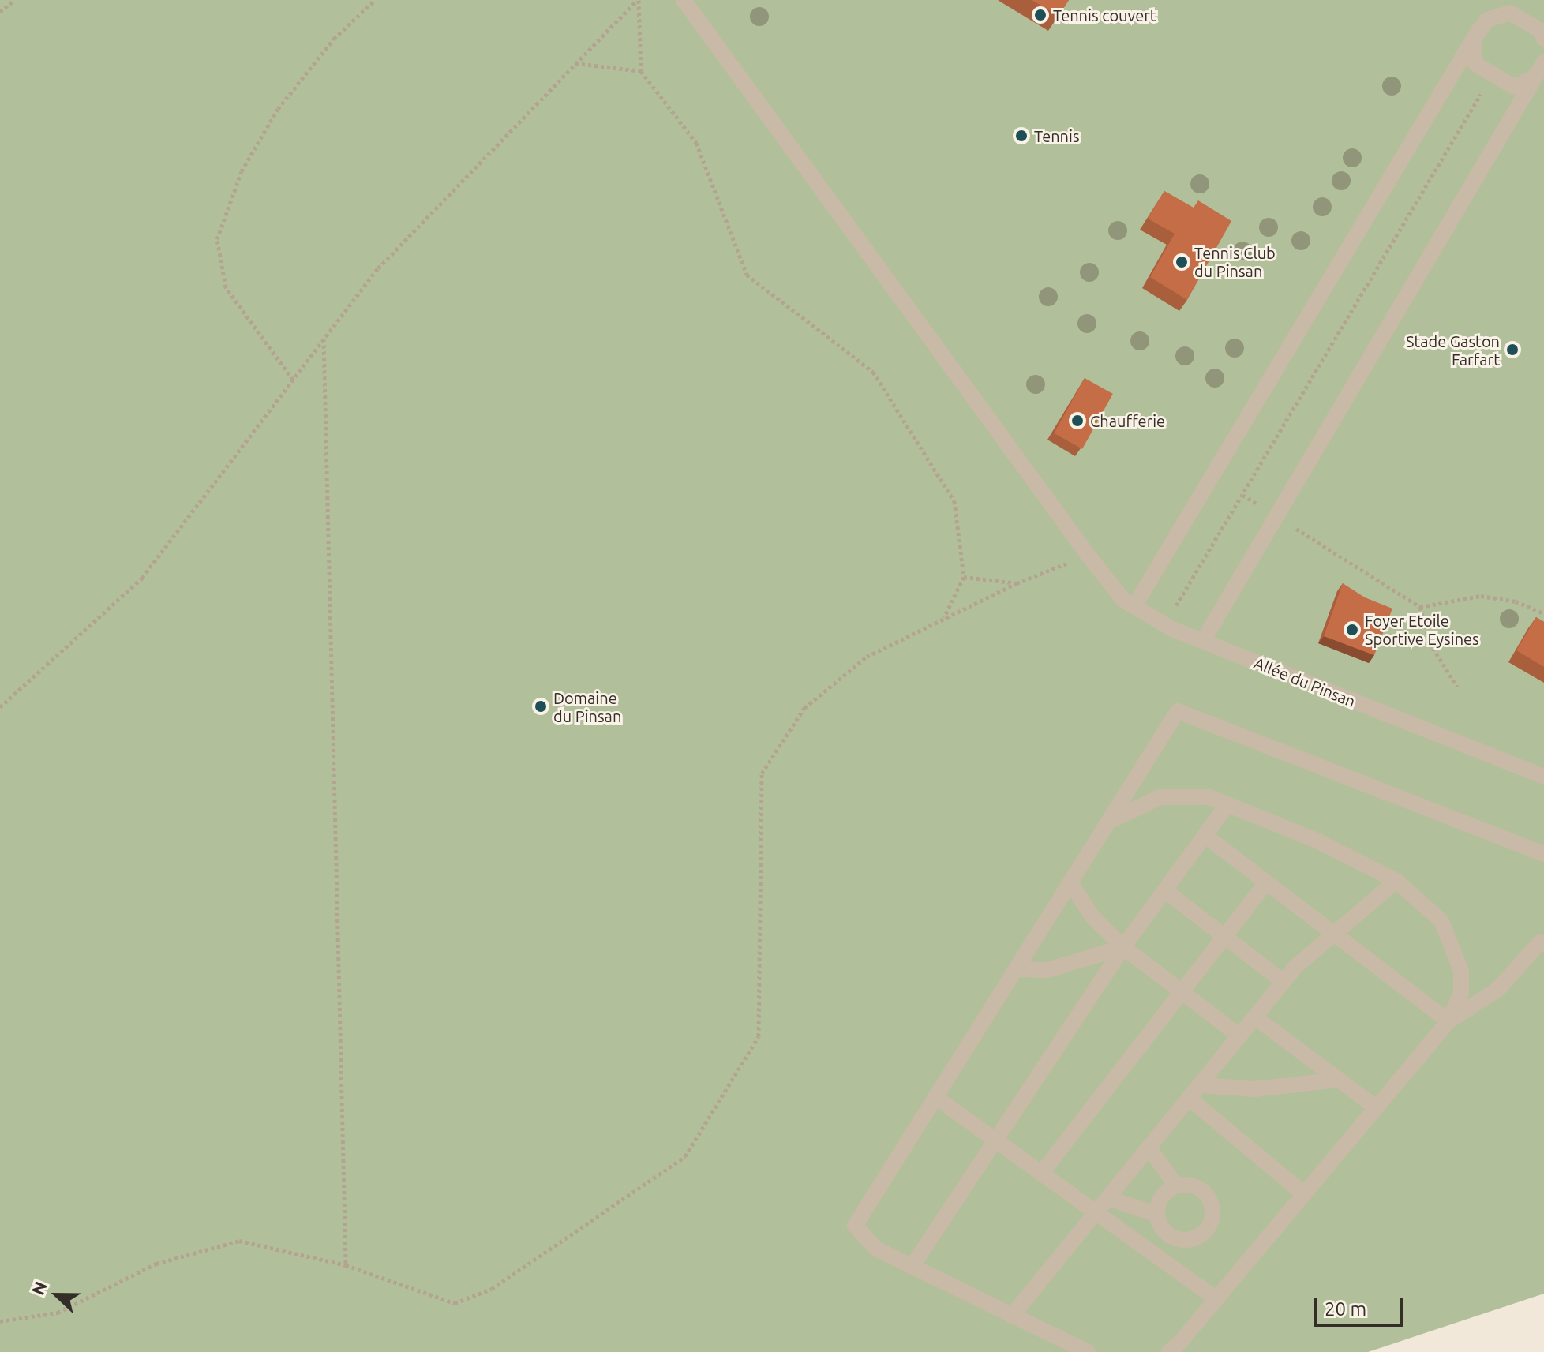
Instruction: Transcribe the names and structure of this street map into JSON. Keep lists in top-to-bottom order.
{
  "streets": {
    "street": ["Allée du Pinsan"]
  },
  "places": [
    "Tennis couvert",
    "Tennis",
    "Tennis Club du Pinsan",
    "Stade Gaston Farfart",
    "Chaufferie",
    "Foyer Etoile Sportive Eysines",
    "Domaine du Pinsan"
  ],
  "scale_bar": "20 m",
  "north": "left"
}
